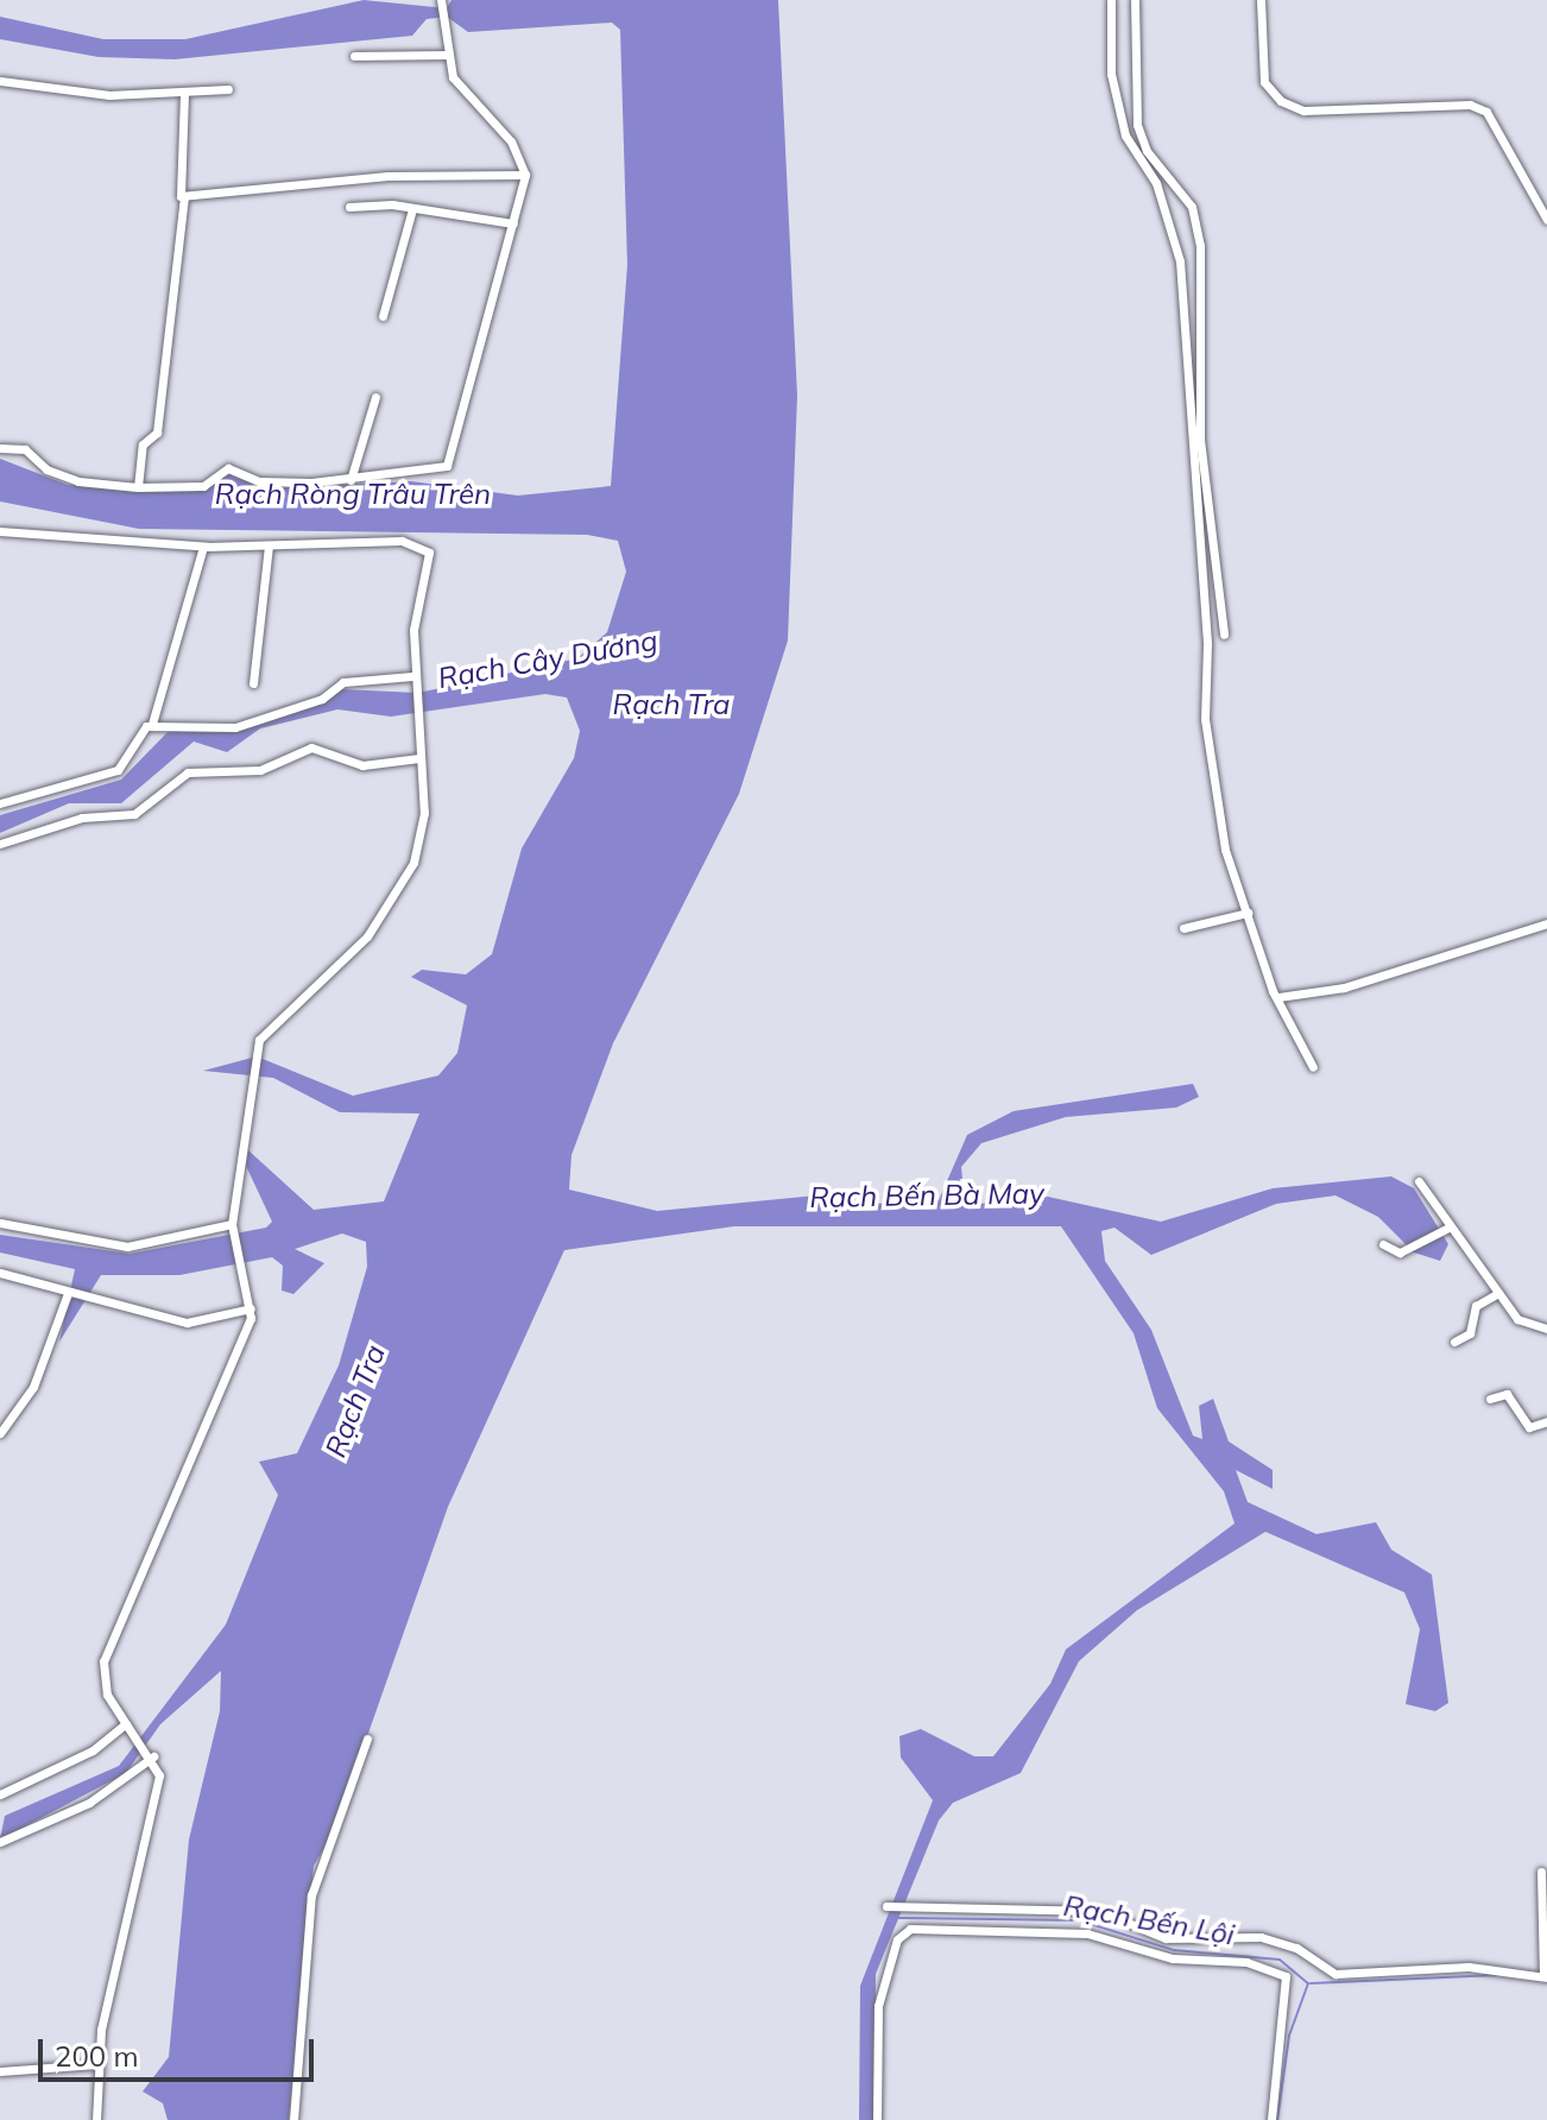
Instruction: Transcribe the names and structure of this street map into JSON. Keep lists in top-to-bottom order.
{
  "water": [
    "Rạch Ròng Trâu Trên",
    "Rạch Cây Dương",
    "Rạch Tra",
    "Rạch Bến Bà May",
    "Rạch Bến Lội"
  ],
  "scale_bar": "200 m"
}
